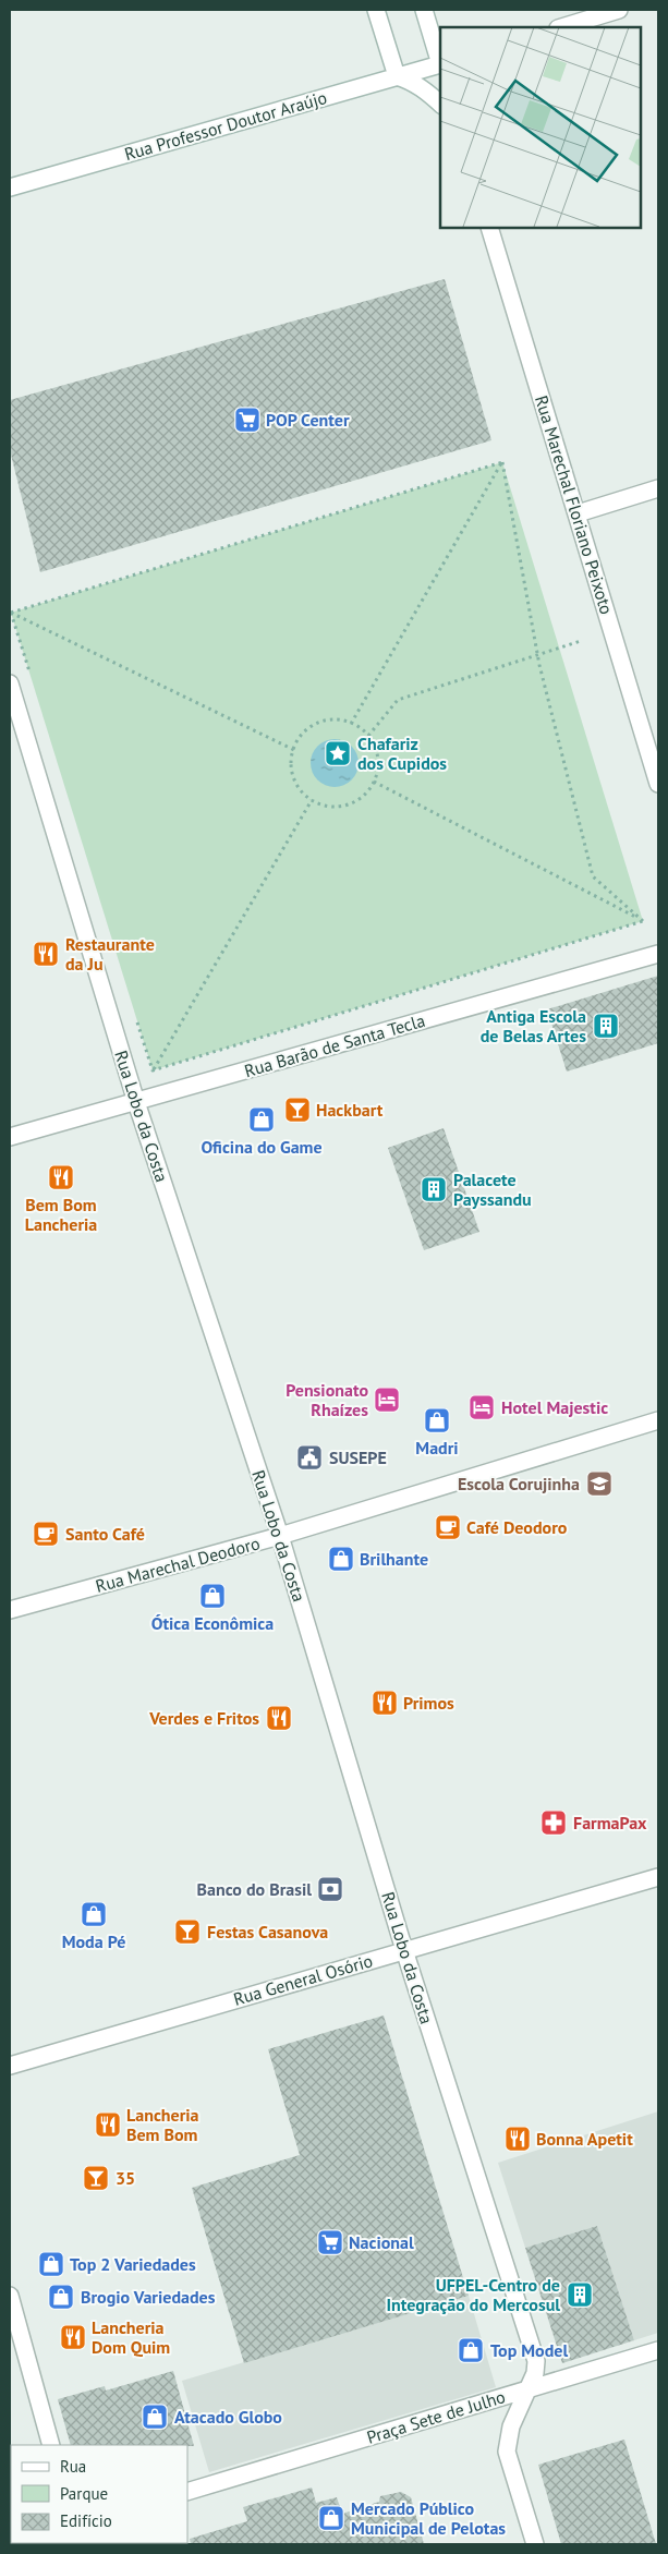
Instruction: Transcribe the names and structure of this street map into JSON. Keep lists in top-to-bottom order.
{
  "streets": {
    "street": [
      "Rua Professor Doutor Araújo",
      "Rua Marechal Floriano Peixoto",
      "Rua Barão de Santa Tecla",
      "Rua Lobo da Costa",
      "Rua Marechal Deodoro",
      "Rua General Osório",
      "Praça Sete de Julho"
    ]
  },
  "crossings": [
    ["Rua Barão de Santa Tecla", "Rua Lobo da Costa"],
    ["Rua Lobo da Costa", "Rua Marechal Deodoro"],
    ["Rua Lobo da Costa", "Rua General Osório"],
    ["Rua Lobo da Costa", "Praça Sete de Julho"]
  ],
  "places": {
    "supermarket": ["POP Center", "Nacional"],
    "place": ["Chafariz dos Cupidos"],
    "restaurant": [
      "Restaurante da Ju",
      "Bem Bom Lancheria",
      "Primos",
      "Verdes e Fritos",
      "Lancheria Bem Bom",
      "Bonna Apetit",
      "Lancheria Dom Quim"
    ],
    "building": ["Antiga Escola de Belas Artes", "Palacete Payssandu", "UFPEL-Centro de Integração do Mercosul"],
    "bar": ["Hackbart", "Festas Casanova", "35"],
    "shop": [
      "Oficina do Game",
      "Madri",
      "Brilhante",
      "Ótica Econômica",
      "Moda Pé",
      "Top 2 Variedades",
      "Brogio Variedades",
      "Top Model",
      "Atacado Globo",
      "Mercado Público Municipal de Pelotas"
    ],
    "hotel": ["Pensionato Rhaízes", "Hotel Majestic"],
    "public building": ["SUSEPE"],
    "school or university": ["Escola Corujinha"],
    "cafe": ["Café Deodoro", "Santo Café"],
    "pharmacy": ["FarmaPax"],
    "bank": ["Banco do Brasil"]
  },
  "legend": ["Rua", "Parque", "Edifício"]
}
